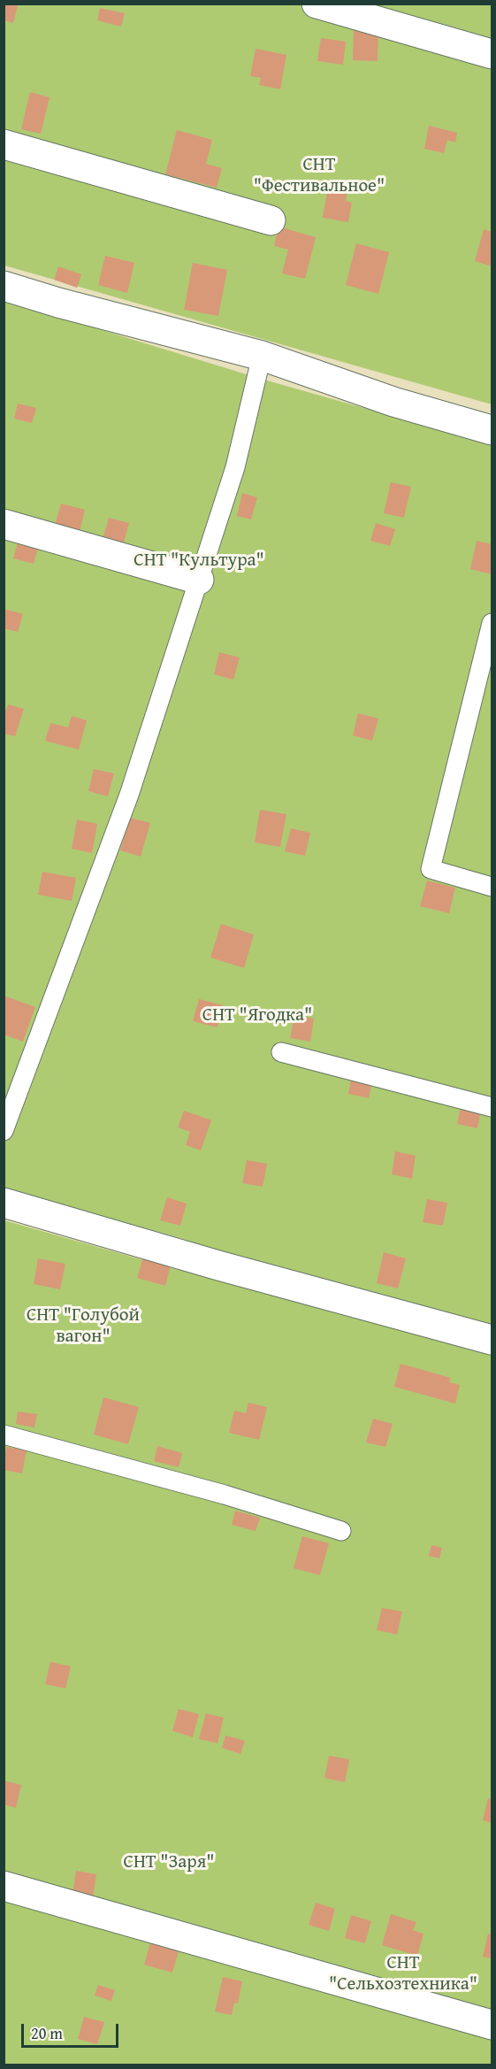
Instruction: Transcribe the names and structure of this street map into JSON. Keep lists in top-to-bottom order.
{
  "parks": [
    "СНТ \"Фестивальное\"",
    "СНТ \"Культура\"",
    "СНТ \"Ягодка\"",
    "СНТ \"Голубой вагон\"",
    "СНТ \"Заря\"",
    "СНТ \"Сельхозтехника\""
  ],
  "scale_bar": "20 m"
}
